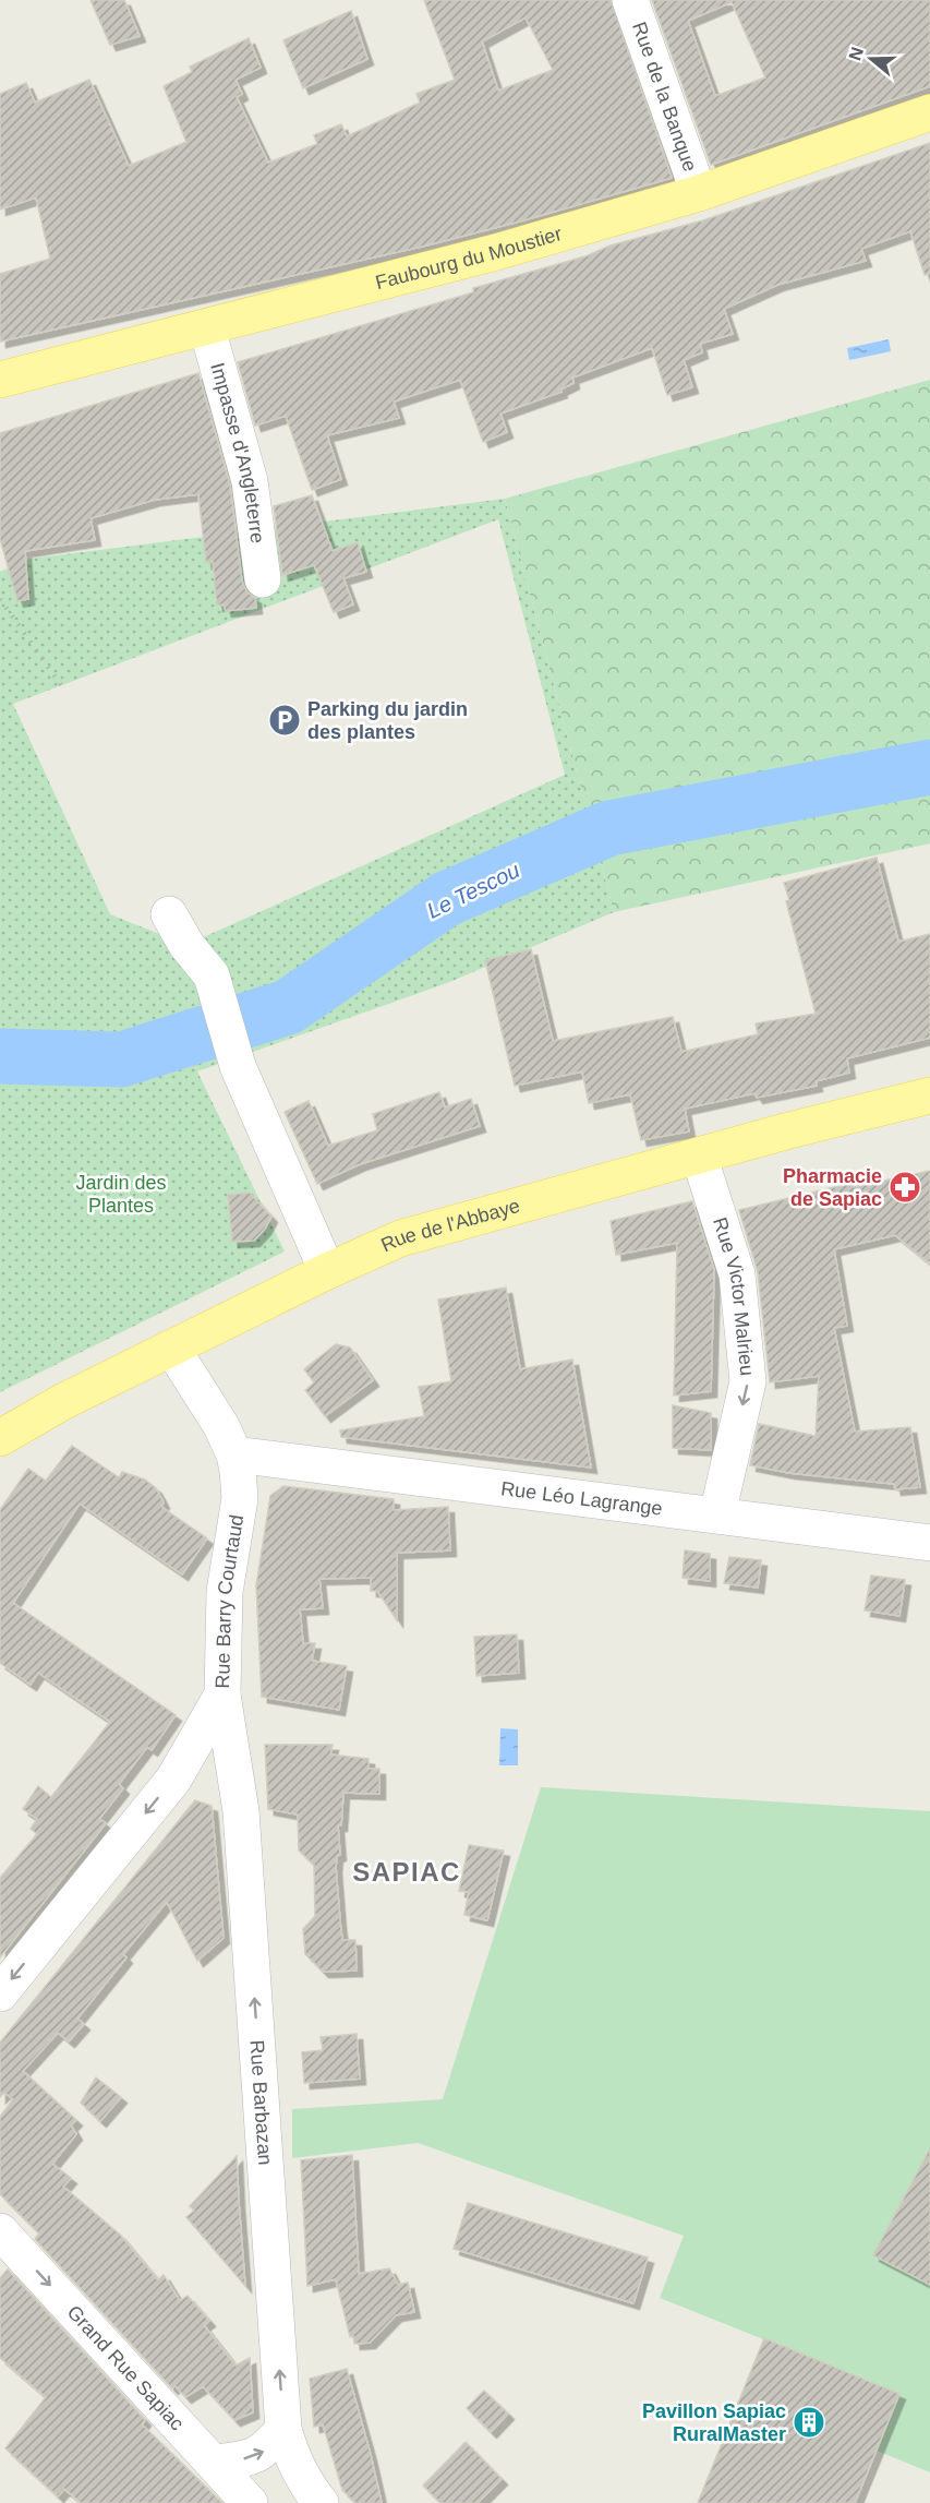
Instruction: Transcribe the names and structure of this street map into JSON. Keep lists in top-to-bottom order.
{
  "streets": {
    "main road": ["Faubourg du Moustier", "Rue de l'Abbaye"],
    "street": [
      "Rue de la Banque",
      "Impasse d'Angleterre",
      "Rue Victor Malrieu",
      "Rue Léo Lagrange",
      "Rue Barry Courtaud",
      "Rue Barbazan",
      "Grand Rue Sapiac"
    ]
  },
  "crossings": [
    ["Rue de la Banque", "Faubourg du Moustier"],
    ["Faubourg du Moustier", "Impasse d'Angleterre"],
    ["Rue de l'Abbaye", "Rue Victor Malrieu"],
    ["Rue de l'Abbaye", "Rue Barry Courtaud"],
    ["Rue Victor Malrieu", "Rue Léo Lagrange"],
    ["Rue Léo Lagrange", "Rue Barry Courtaud"],
    ["Rue Barry Courtaud", "Rue Barbazan"]
  ],
  "one_way": [
    "Rue Victor Malrieu",
    "Rue Barry Courtaud",
    "Rue Barbazan",
    "Grand Rue Sapiac"
  ],
  "districts": ["SAPIAC"],
  "water": ["Le Tescou"],
  "parks": ["Jardin des Plantes"],
  "places": {
    "parking": ["Parking du jardin des plantes"],
    "pharmacy": ["Pharmacie de Sapiac"],
    "building": ["Pavillon Sapiac RuralMaster"]
  },
  "north": "left"
}
